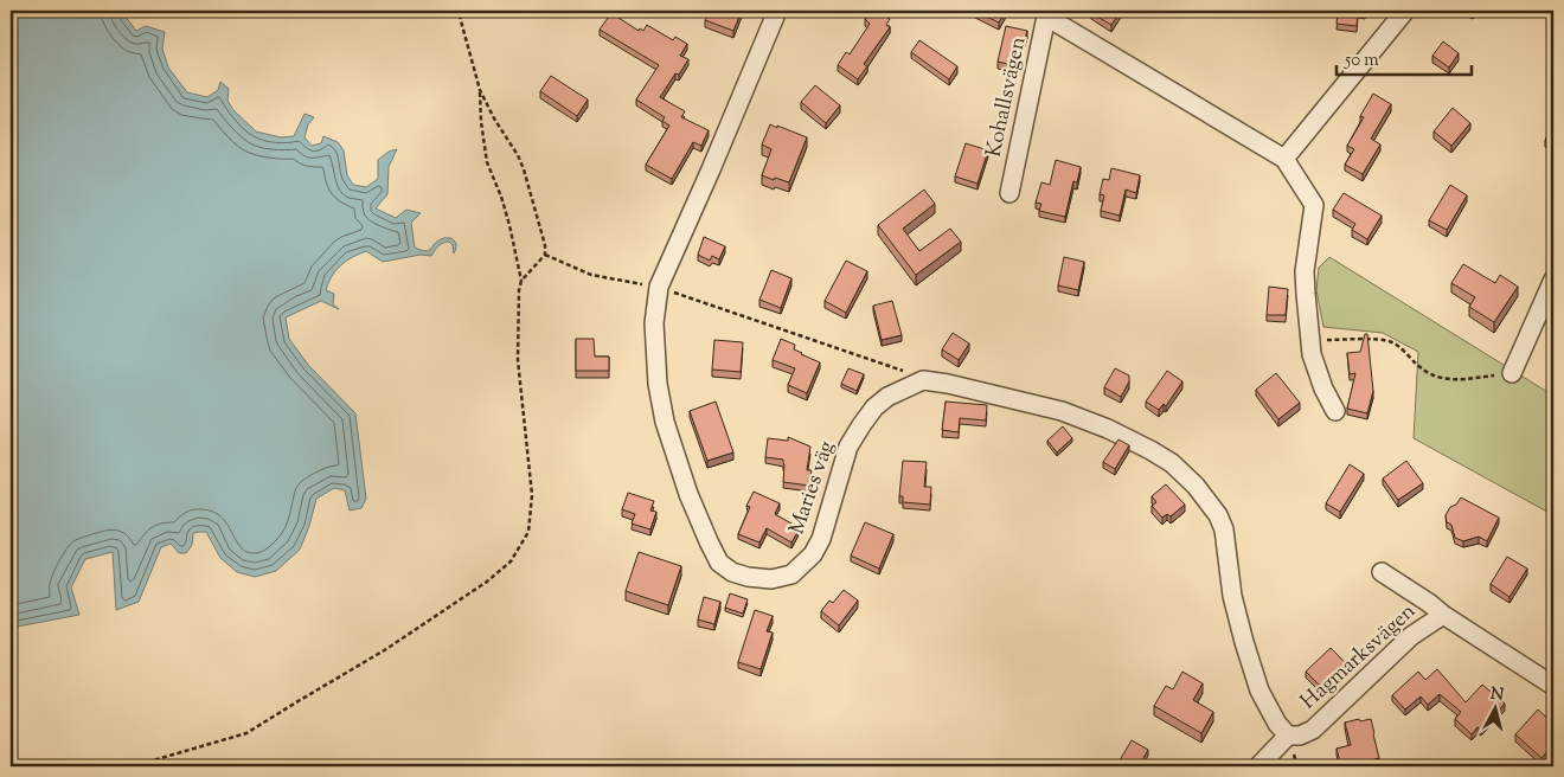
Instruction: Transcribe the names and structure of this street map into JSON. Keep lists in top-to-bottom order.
{
  "streets": {
    "street": ["Kohallsvägen", "Maries väg", "Hagmarksvägen"]
  },
  "scale_bar": "50 m",
  "north": "top"
}
